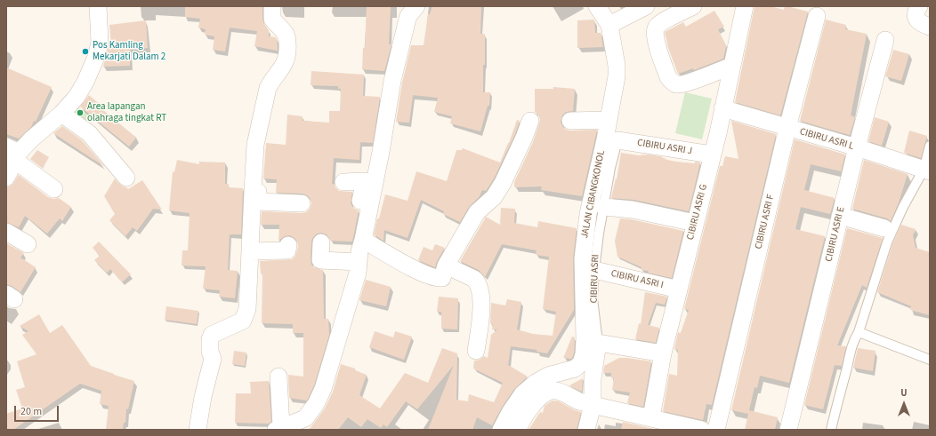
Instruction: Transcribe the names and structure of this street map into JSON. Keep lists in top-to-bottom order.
{
  "streets": {
    "street": [
      "CIBIRU ASRI L",
      "CIBIRU ASRI J",
      "JALAN CIBANGKONOL",
      "CIBIRU ASRI G",
      "CIBIRU ASRI F",
      "CIBIRU ASRI E",
      "CIBIRU ASRI",
      "CIBIRU ASRI I"
    ]
  },
  "crossings": [
    ["CIBIRU ASRI L", "CIBIRU ASRI G"],
    ["CIBIRU ASRI L", "CIBIRU ASRI F"],
    ["CIBIRU ASRI L", "CIBIRU ASRI E"],
    ["CIBIRU ASRI J", "CIBIRU ASRI G"],
    ["CIBIRU ASRI J", "CIBIRU ASRI"],
    ["CIBIRU ASRI G", "CIBIRU ASRI I"],
    ["CIBIRU ASRI", "CIBIRU ASRI I"]
  ],
  "places": ["Pos Kamling Mekarjati Dalam 2", "Area lapangan olahraga tingkat RT"],
  "scale_bar": "20 m",
  "north": "top"
}
